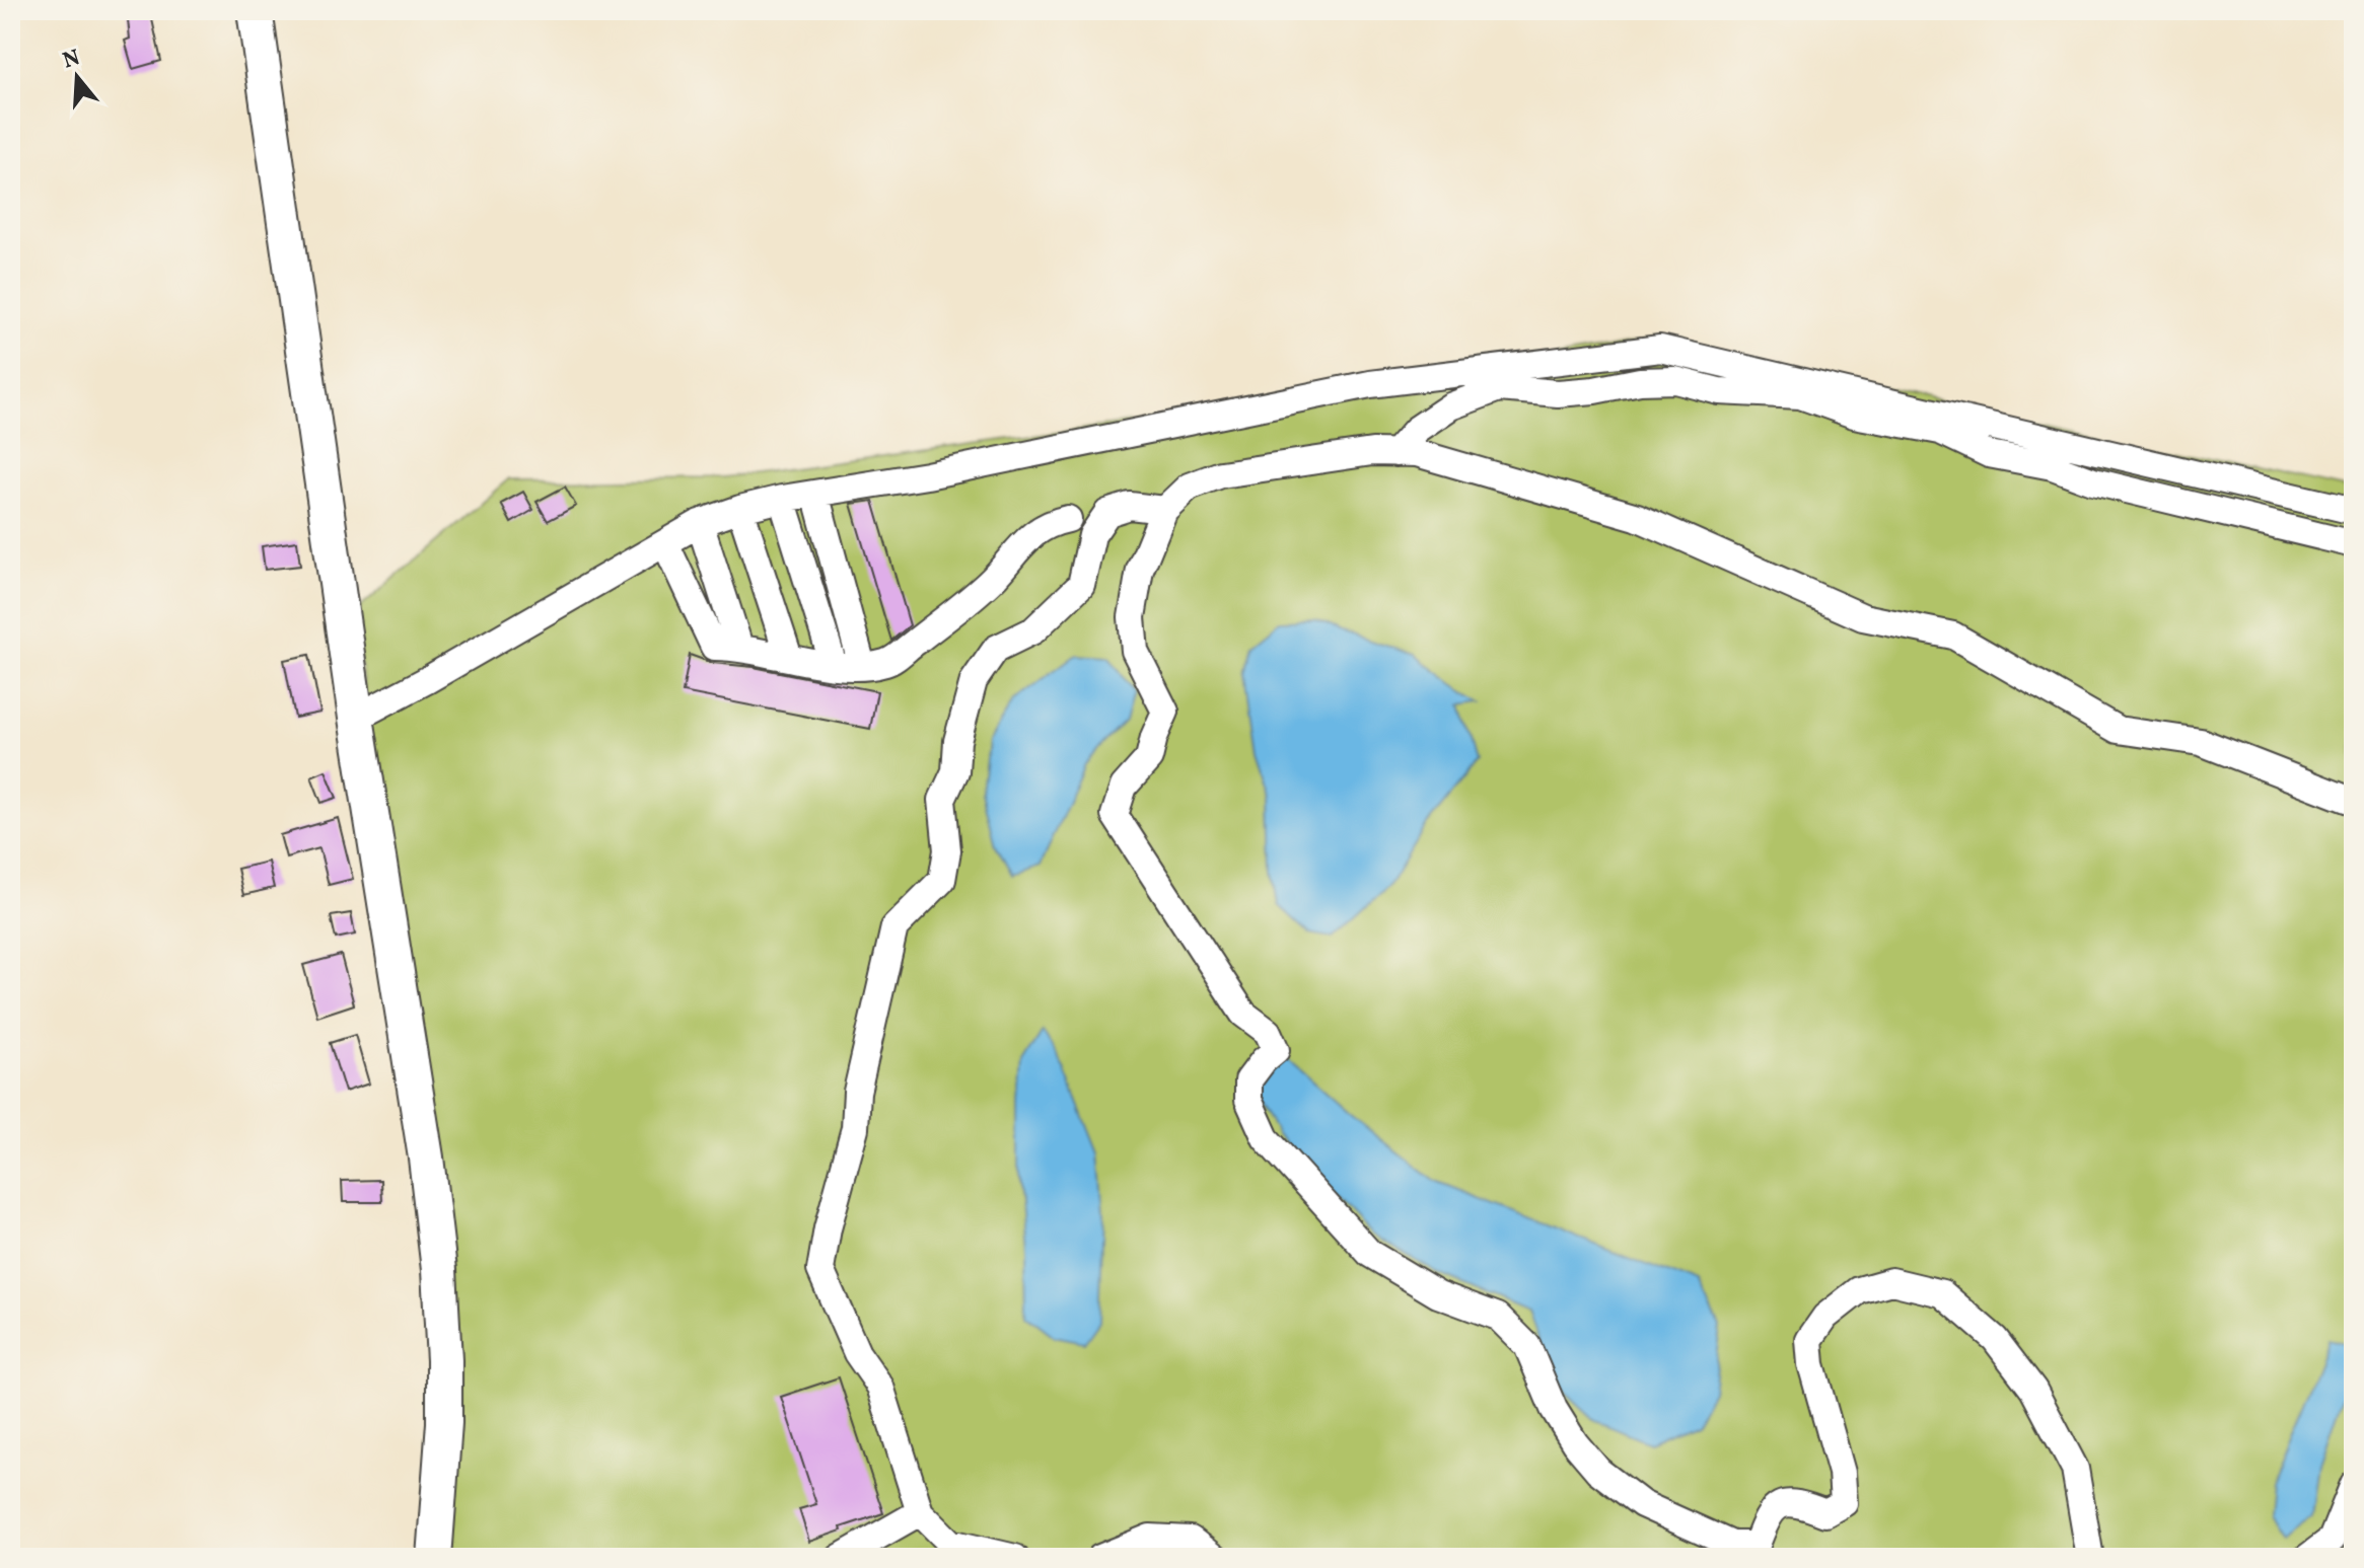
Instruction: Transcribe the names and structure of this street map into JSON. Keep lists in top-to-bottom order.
{
  "north": "top"
}
